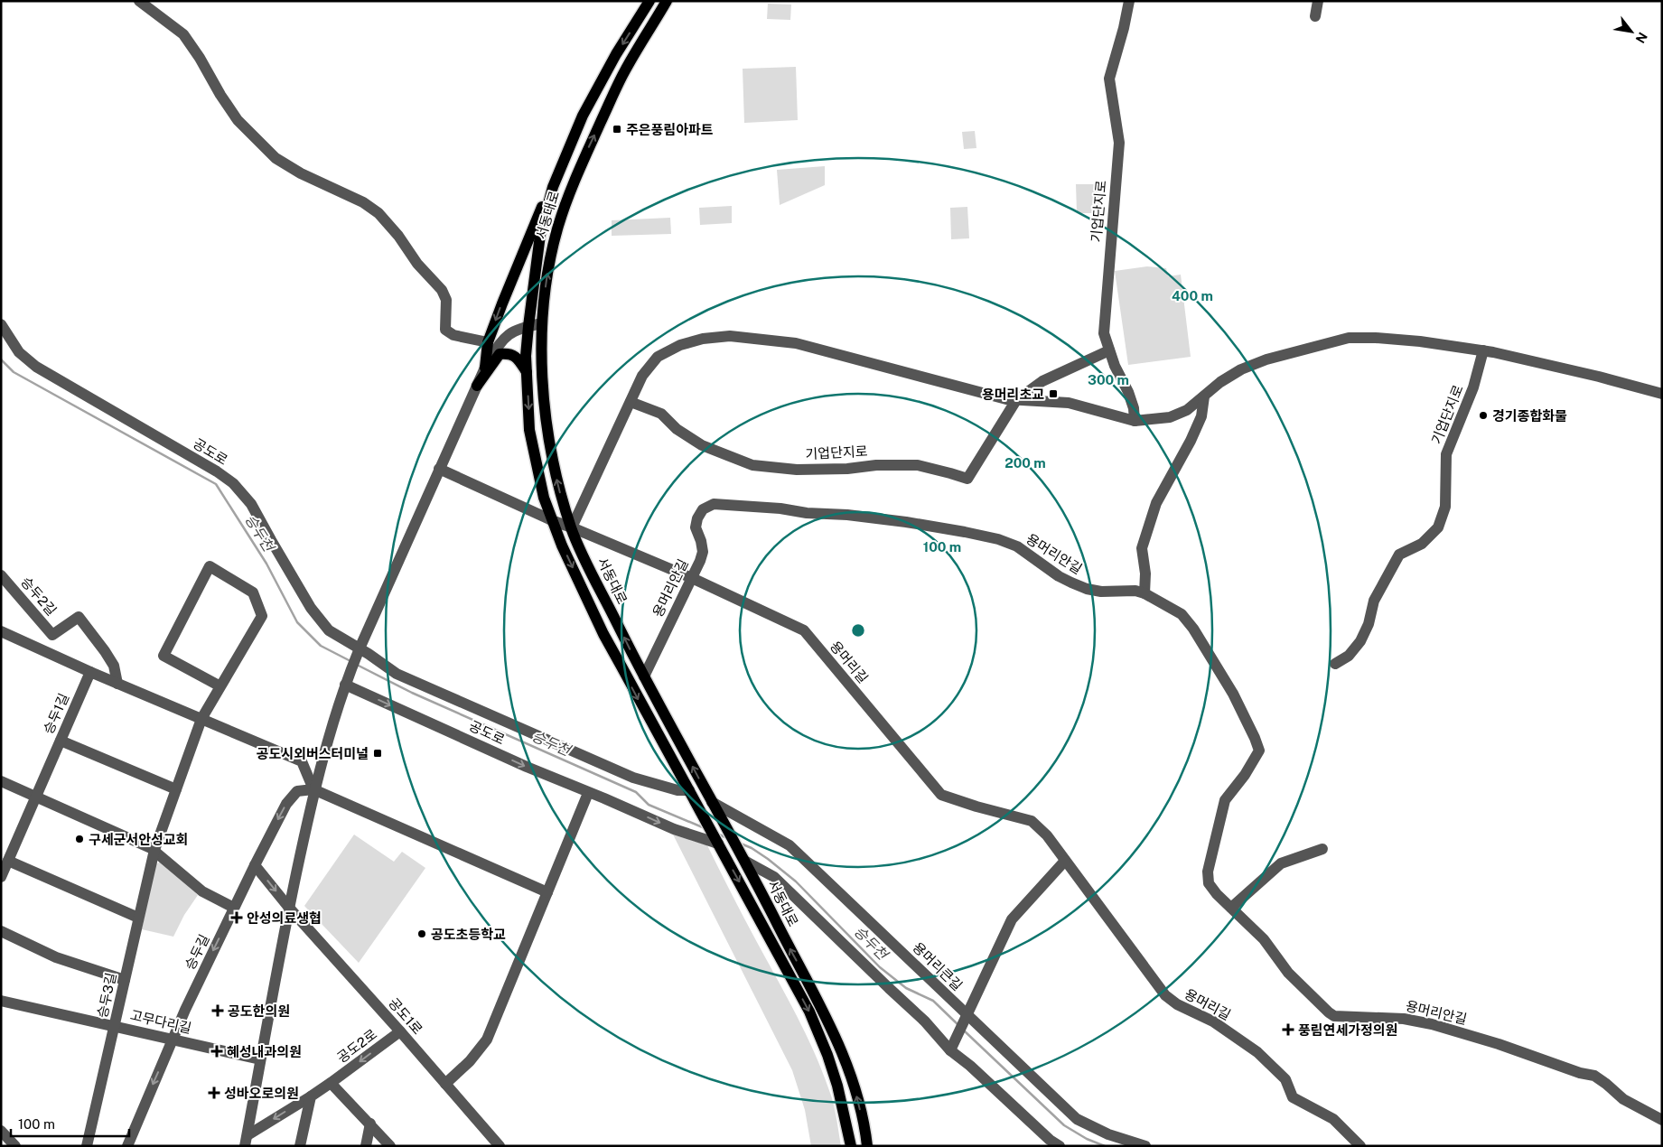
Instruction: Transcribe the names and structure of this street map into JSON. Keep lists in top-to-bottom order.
{
  "streets": {
    "main road": ["서동대로"],
    "street": [
      "기업단지로",
      "공도로",
      "용머리안길",
      "승두2길",
      "용머리길",
      "승두1길",
      "승두길",
      "용머리큰길",
      "승두3길",
      "공도1로",
      "고무다리길",
      "공도2로"
    ]
  },
  "crossings": [
    ["서동대로", "공도로"],
    ["서동대로", "용머리안길"],
    ["서동대로", "용머리길"],
    ["서동대로", "용머리큰길"],
    ["용머리안길", "용머리길"],
    ["승두길", "고무다리길"],
    ["승두3길", "고무다리길"],
    ["공도1로", "공도2로"]
  ],
  "one_way": ["공도2로"],
  "water": ["승두천"],
  "places": {
    "transit": ["주은풍림아파트", "용머리초교", "공도시외버스터미널"],
    "other": ["경기종합화물", "구세군서안성교회", "공도초등학교"],
    "health": [
      "안성의료생협",
      "공도한의원",
      "풍림연세가정의원",
      "혜성내과의원",
      "성바오로의원"
    ]
  },
  "scale_bar": "100 m",
  "north": "bottom right",
  "rings": [
    "400 m",
    "300 m",
    "200 m",
    "100 m"
  ]
}
